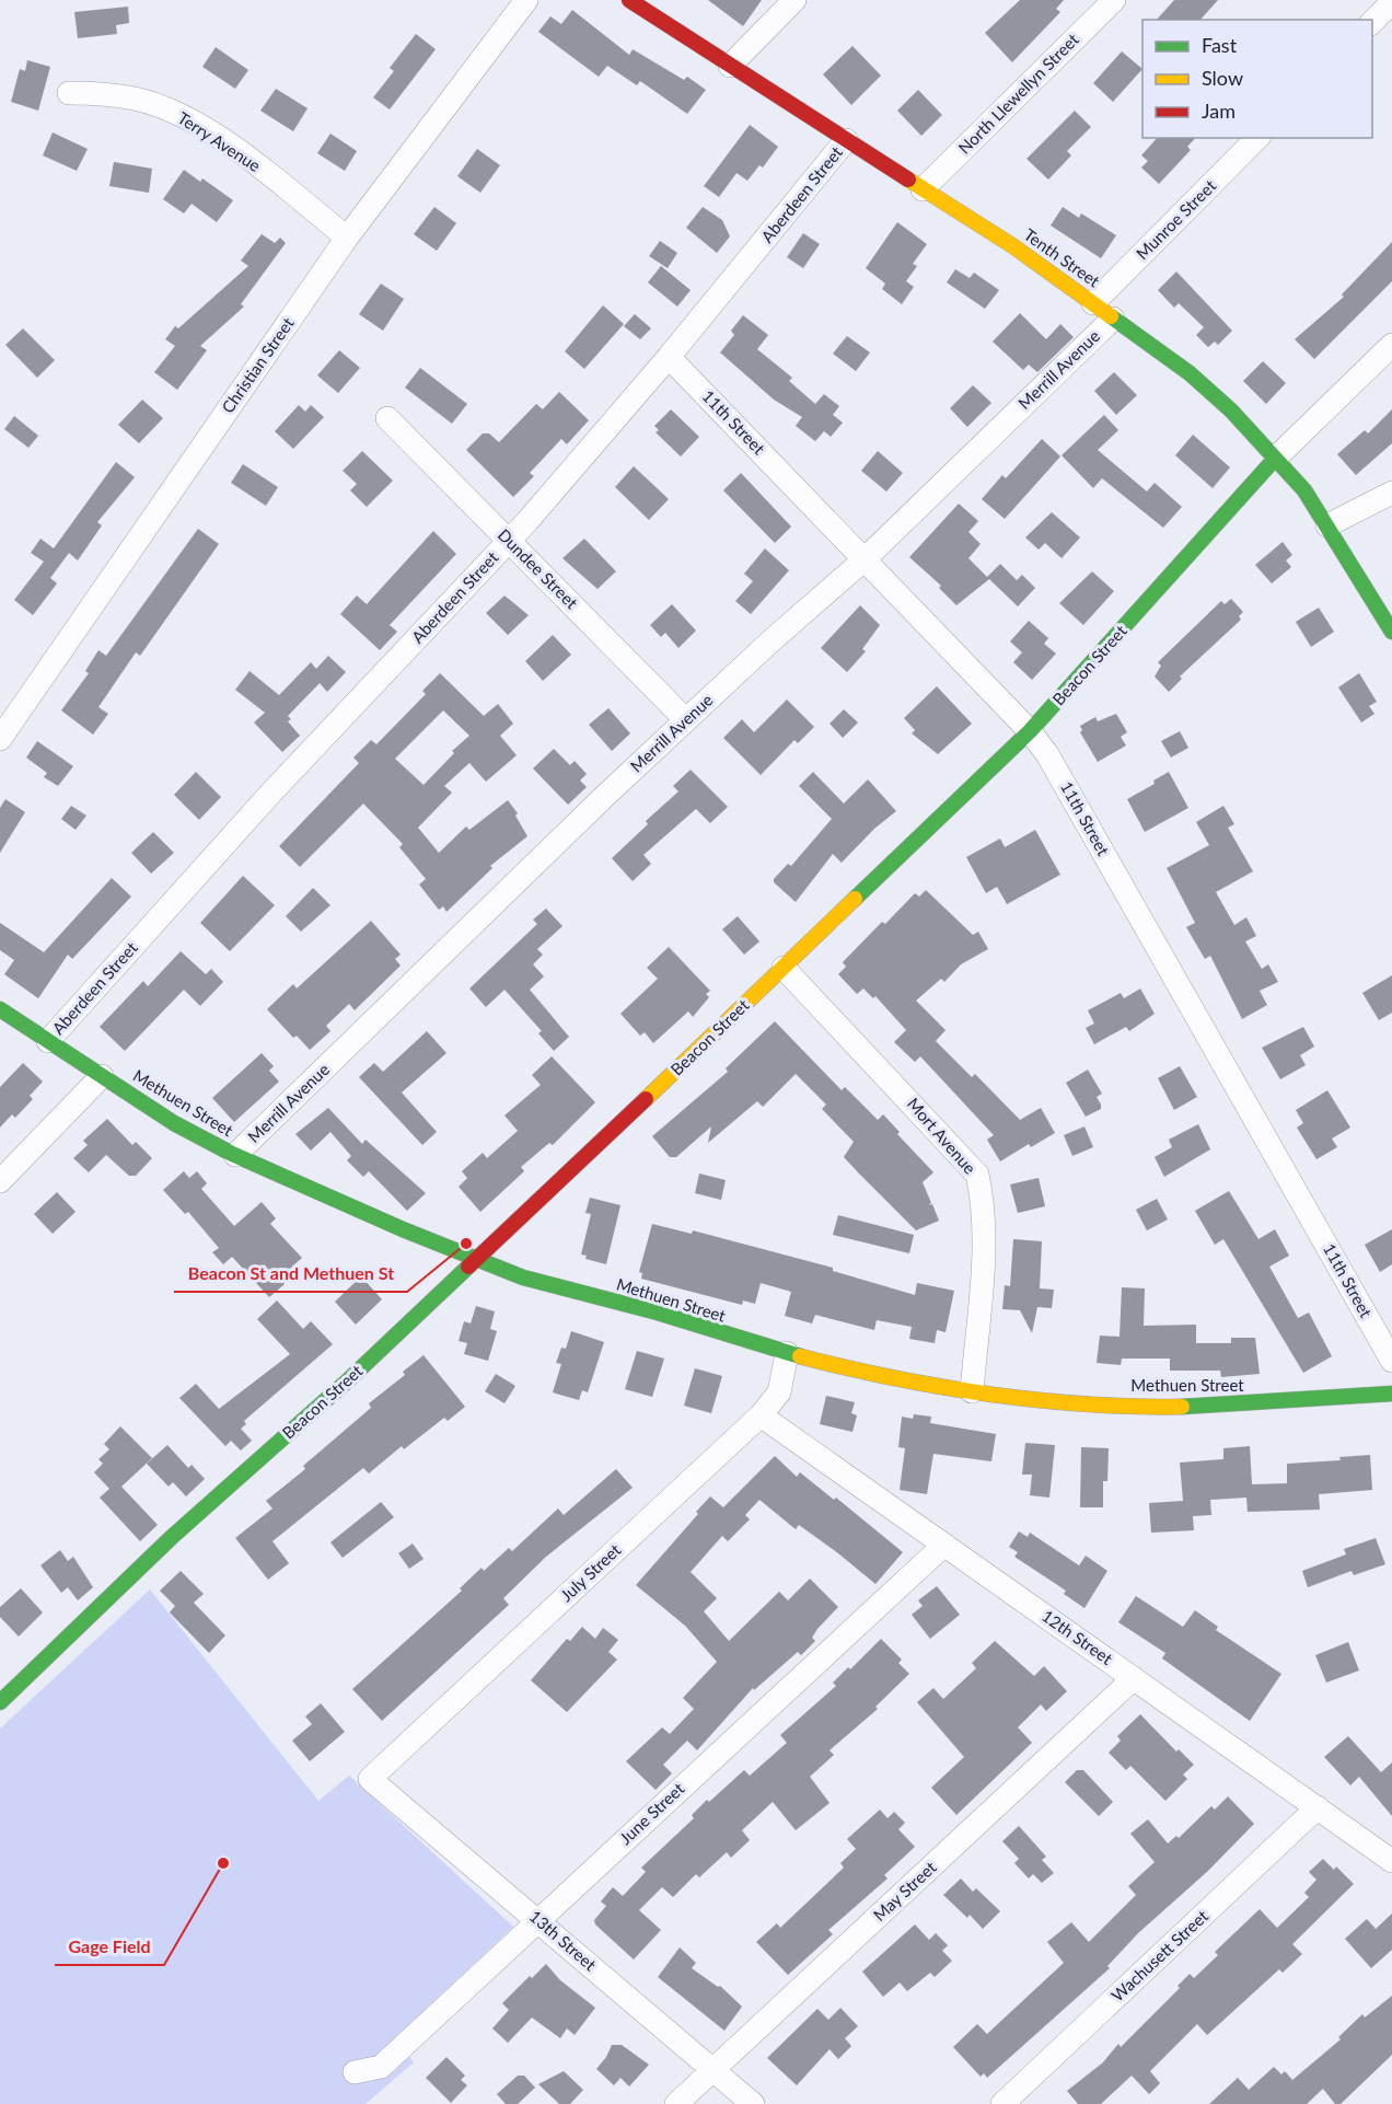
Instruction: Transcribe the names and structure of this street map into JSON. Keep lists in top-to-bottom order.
{
  "streets": {
    "street": [
      "North Llewellyn Street",
      "Terry Avenue",
      "Aberdeen Street",
      "Munroe Street",
      "Tenth Street",
      "Christian Street",
      "Merrill Avenue",
      "11th Street",
      "Dundee Street",
      "Beacon Street",
      "Methuen Street",
      "Mort Avenue",
      "July Street",
      "12th Street",
      "June Street",
      "May Street",
      "13th Street",
      "Wachusett Street"
    ]
  },
  "crossings": [
    ["North Llewellyn Street", "Tenth Street"],
    ["Terry Avenue", "Christian Street"],
    ["Aberdeen Street", "Tenth Street"],
    ["Aberdeen Street", "11th Street"],
    ["Aberdeen Street", "Dundee Street"],
    ["Aberdeen Street", "Methuen Street"],
    ["Munroe Street", "Tenth Street"],
    ["Tenth Street", "Merrill Avenue"],
    ["Tenth Street", "Beacon Street"],
    ["Merrill Avenue", "11th Street"],
    ["Merrill Avenue", "Dundee Street"],
    ["Merrill Avenue", "Methuen Street"],
    ["11th Street", "Beacon Street"],
    ["Beacon Street", "Methuen Street"],
    ["Beacon Street", "Mort Avenue"],
    ["Methuen Street", "Mort Avenue"],
    ["Methuen Street", "July Street"],
    ["July Street", "12th Street"],
    ["July Street", "13th Street"],
    ["12th Street", "June Street"],
    ["12th Street", "May Street"],
    ["12th Street", "Wachusett Street"],
    ["June Street", "13th Street"],
    ["May Street", "13th Street"]
  ],
  "places": ["Beacon St and Methuen St", "Gage Field"],
  "legend": ["Fast", "Slow", "Jam"]
}
